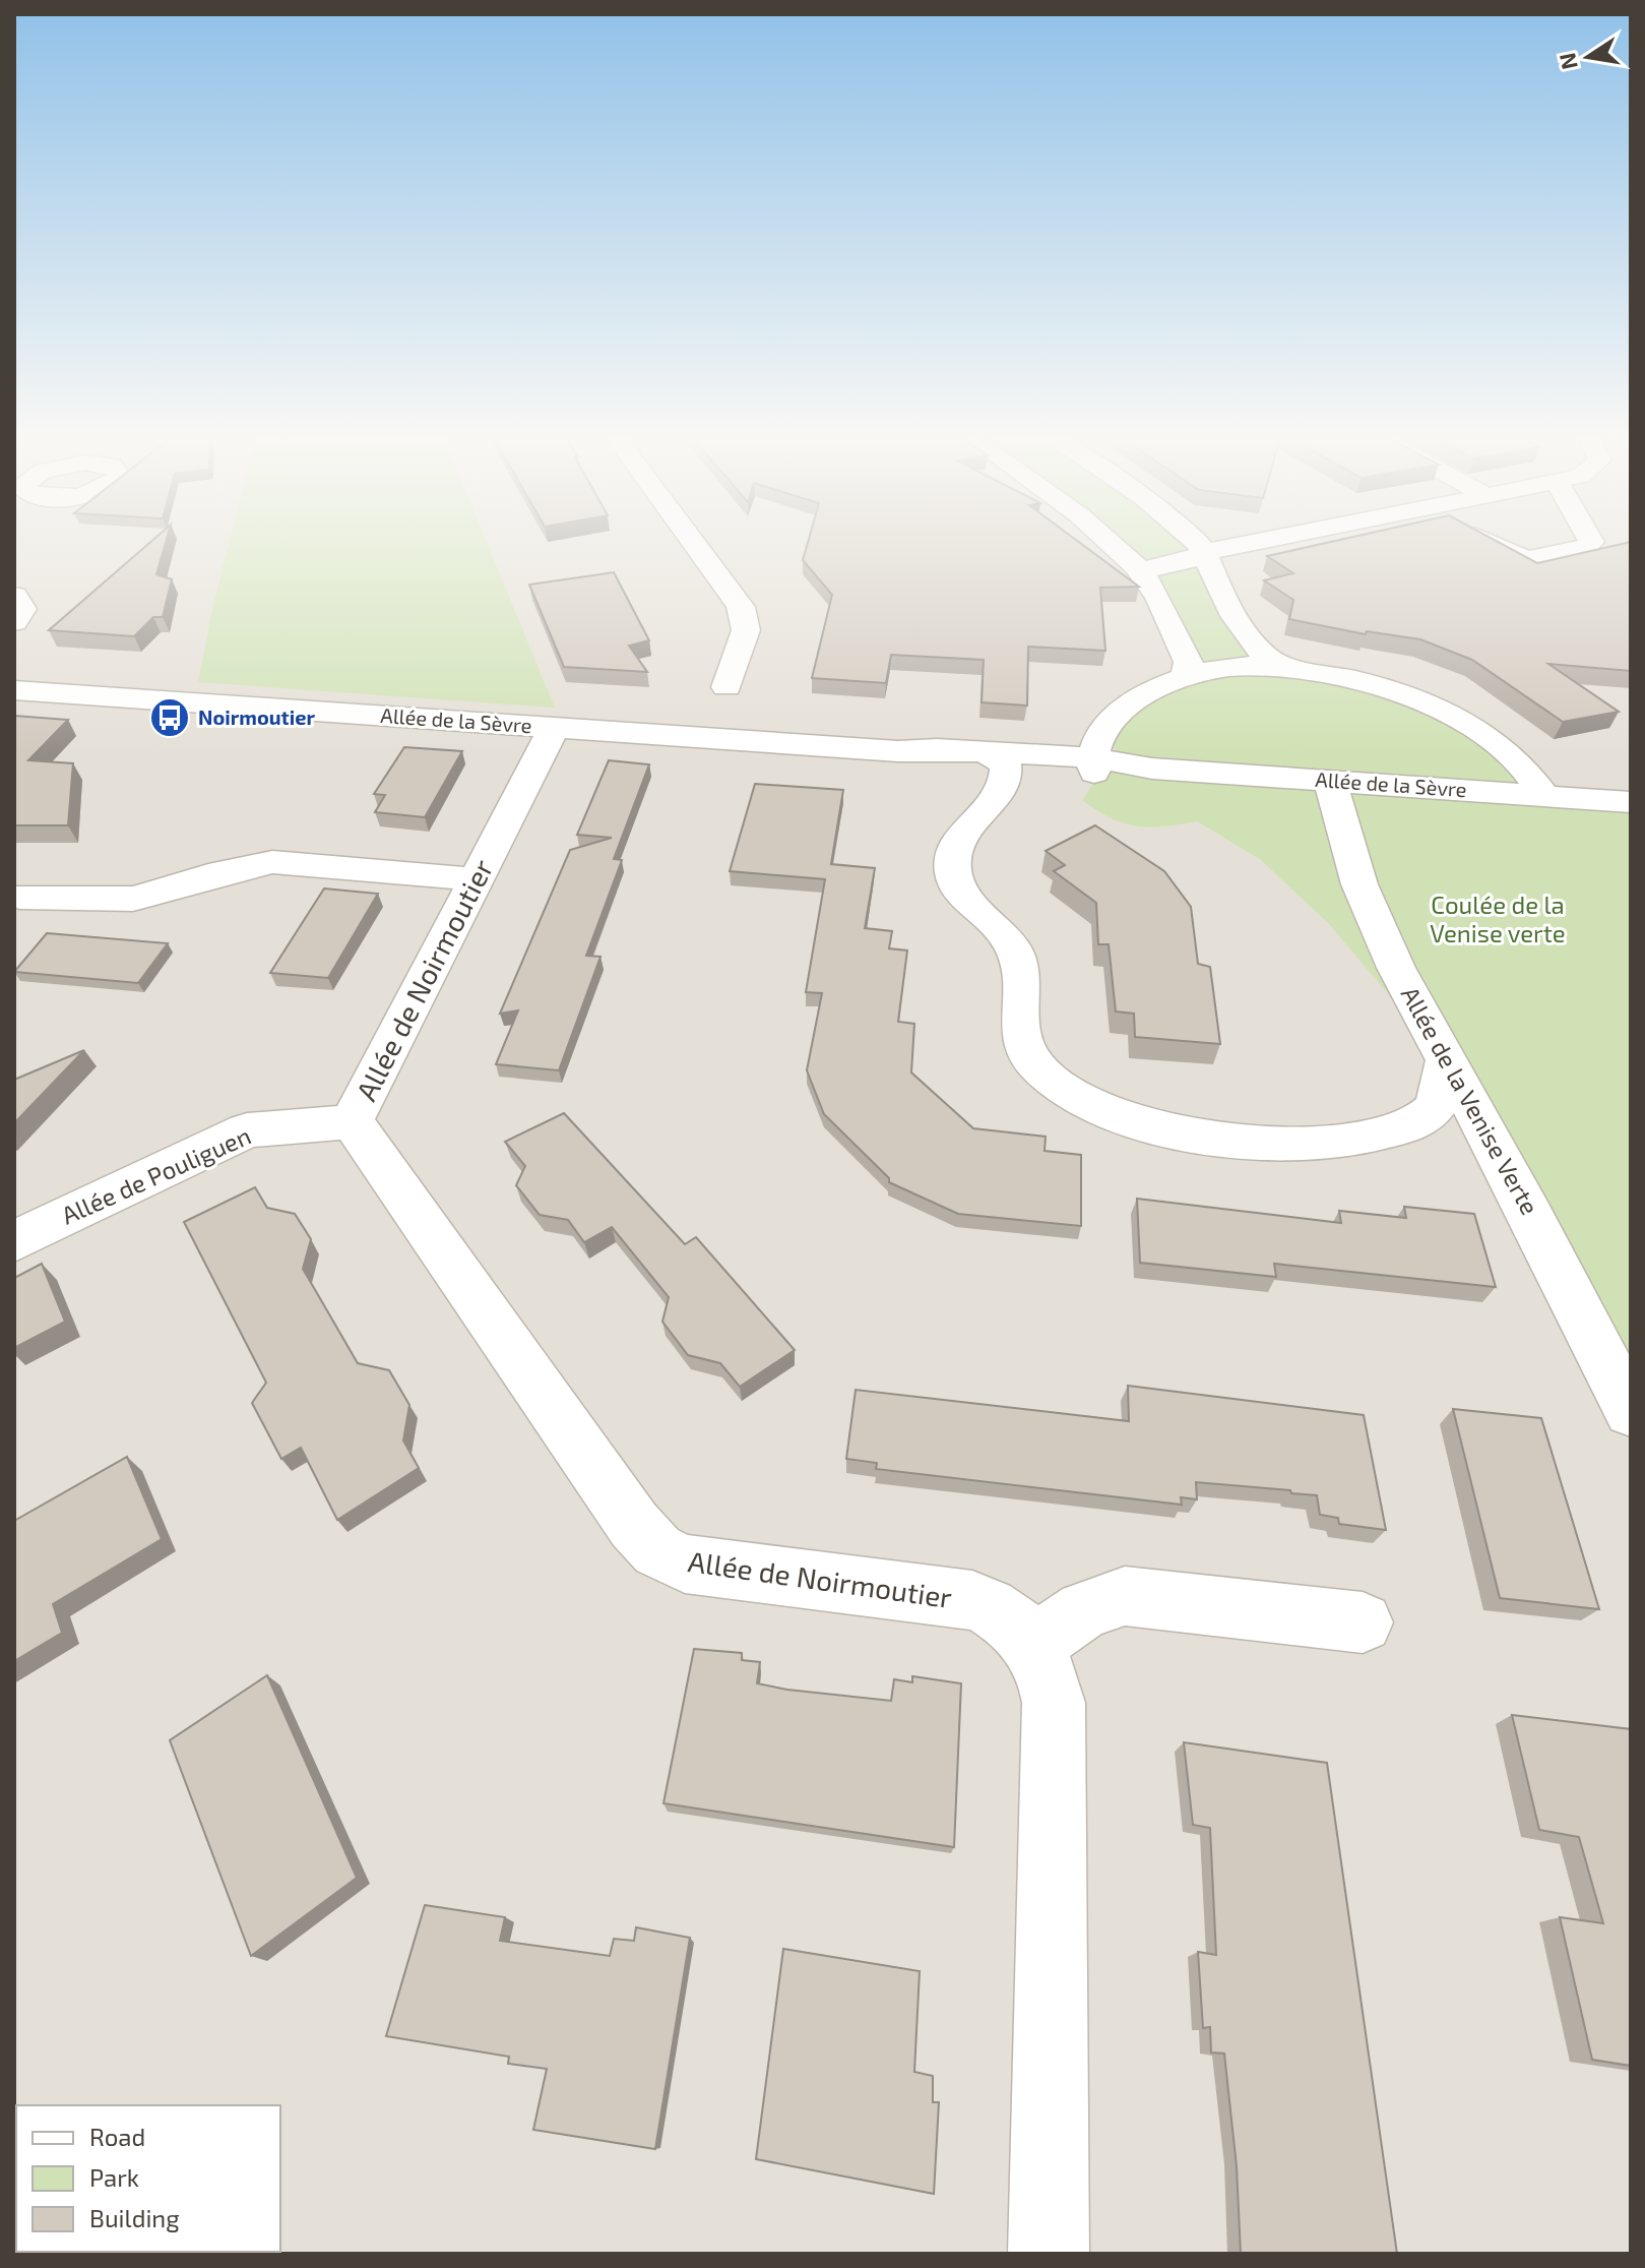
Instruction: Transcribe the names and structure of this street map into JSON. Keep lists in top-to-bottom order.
{
  "streets": {
    "street": [
      "Allée de la Sèvre",
      "Allée de Noirmoutier",
      "Allée de la Venise Verte",
      "Allée de Pouliguen"
    ]
  },
  "crossings": [
    ["Allée de la Sèvre", "Allée de Noirmoutier"],
    ["Allée de la Sèvre", "Allée de la Venise Verte"],
    ["Allée de Noirmoutier", "Allée de Pouliguen"]
  ],
  "parks": ["Coulée de la Venise verte"],
  "places": {
    "bus stop": ["Noirmoutier"]
  },
  "legend": ["Road", "Park", "Building"],
  "north": "left"
}
